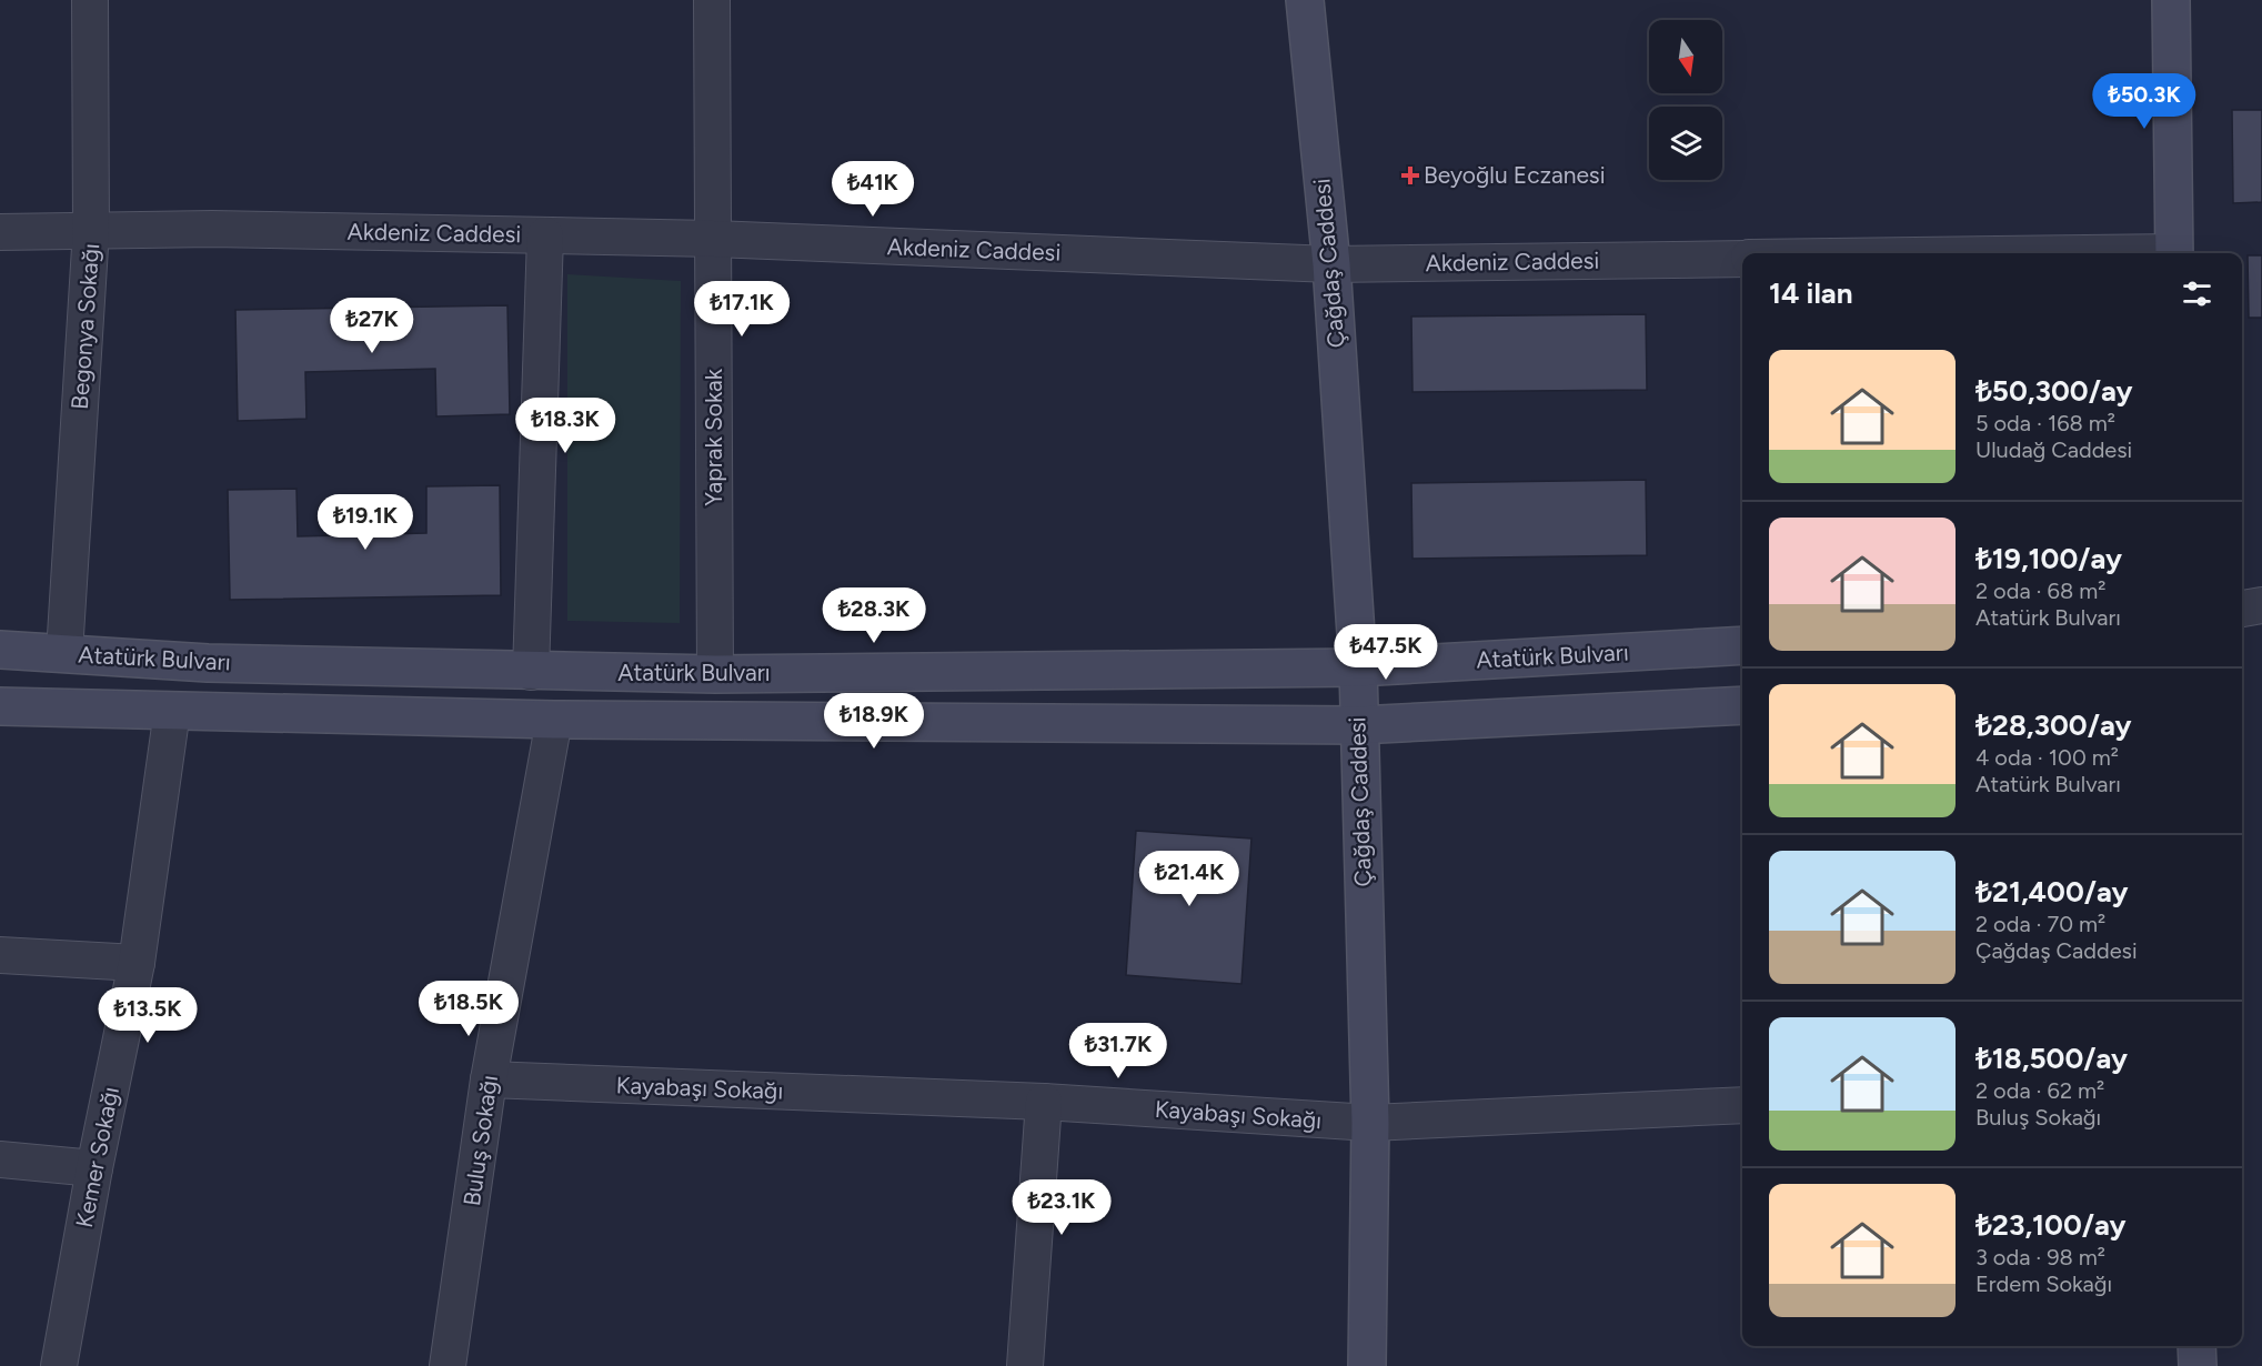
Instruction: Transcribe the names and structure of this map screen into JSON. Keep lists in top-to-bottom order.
{
  "streets": {
    "street": [
      "Akdeniz Caddesi",
      "Çağdaş Caddesi",
      "Begonya Sokağı",
      "Yaprak Sokak",
      "Atatürk Bulvarı",
      "Kayabaşı Sokağı",
      "Buluş Sokağı",
      "Kemer Sokağı"
    ]
  },
  "crossings": [
    ["Akdeniz Caddesi", "Çağdaş Caddesi"],
    ["Akdeniz Caddesi", "Begonya Sokağı"],
    ["Akdeniz Caddesi", "Yaprak Sokak"],
    ["Çağdaş Caddesi", "Atatürk Bulvarı"],
    ["Çağdaş Caddesi", "Kayabaşı Sokağı"],
    ["Begonya Sokağı", "Atatürk Bulvarı"],
    ["Yaprak Sokak", "Atatürk Bulvarı"],
    ["Kayabaşı Sokağı", "Buluş Sokağı"]
  ],
  "places": {
    "health": ["Beyoğlu Eczanesi"]
  },
  "north": "bottom",
  "page": {
    "price": [
      "₺50.3K",
      "₺41K",
      "₺17.1K",
      "₺27K",
      "₺18.3K",
      "₺19.1K",
      "₺28.3K",
      "₺47.5K",
      "₺18.9K",
      "₺21.4K",
      "₺18.5K",
      "₺13.5K",
      "₺31.7K",
      "₺23.1K"
    ],
    "heading": "14 ilan",
    "list": [
      {
        "name": "₺50,300/ay",
        "note": "5 oda · 168 m² · Uludağ Caddesi"
      },
      {
        "name": "₺19,100/ay",
        "note": "2 oda · 68 m² · Atatürk Bulvarı"
      },
      {
        "name": "₺28,300/ay",
        "note": "4 oda · 100 m² · Atatürk Bulvarı"
      },
      {
        "name": "₺21,400/ay",
        "note": "2 oda · 70 m² · Çağdaş Caddesi"
      },
      {
        "name": "₺18,500/ay",
        "note": "2 oda · 62 m² · Buluş Sokağı"
      },
      {
        "name": "₺23,100/ay",
        "note": "3 oda · 98 m² · Erdem Sokağı"
      }
    ]
  }
}
